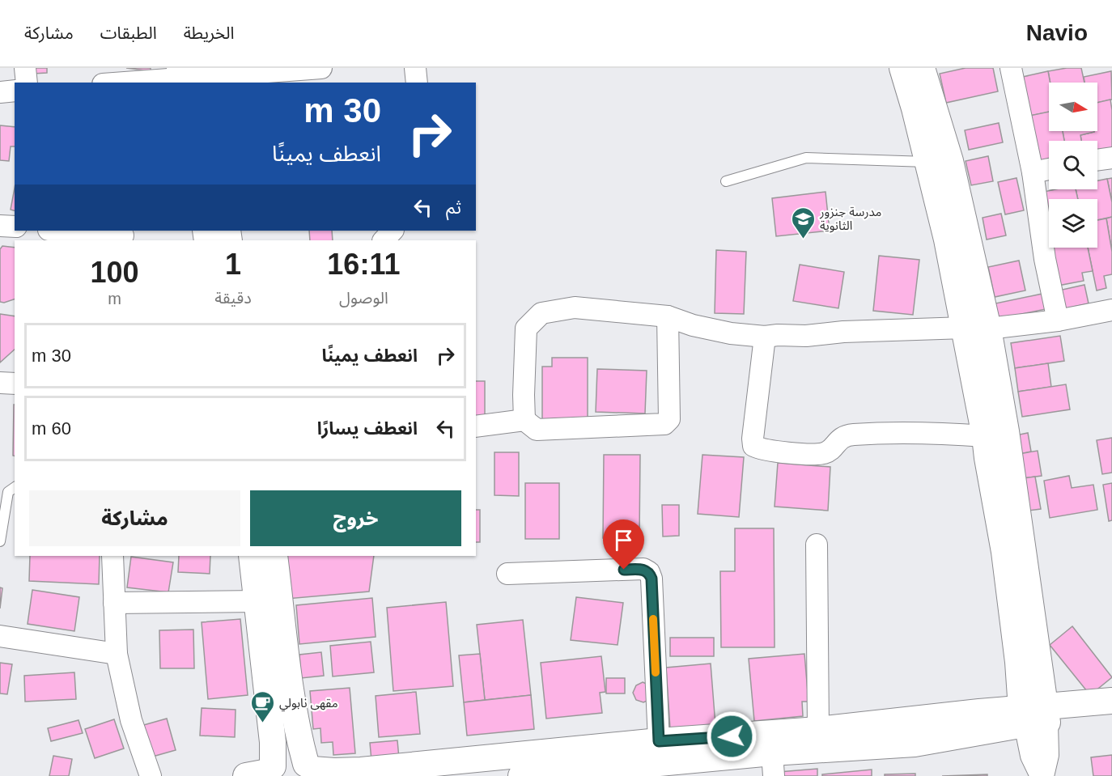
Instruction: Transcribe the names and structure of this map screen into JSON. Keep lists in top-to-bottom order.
{
  "places": {
    "school or university": ["مدرسة جنزور الثانوية"],
    "cafe": ["مقهى نابولي"]
  },
  "north": "right",
  "page": {
    "header": "Navio",
    "nav": ["الخريطة", "الطبقات", "مشاركة"],
    "turn": ["30 m", "انعطف يمينًا"],
    "then": "ثم",
    "eta": [
      "16:11",
      "الوصول",
      "1",
      "دقيقة",
      "100",
      "m"
    ],
    "list": [
      {
        "name": "انعطف يمينًا",
        "value": "30 m"
      },
      {
        "name": "انعطف يسارًا",
        "value": "60 m"
      }
    ],
    "buttons": ["خروج", "مشاركة"]
  }
}
